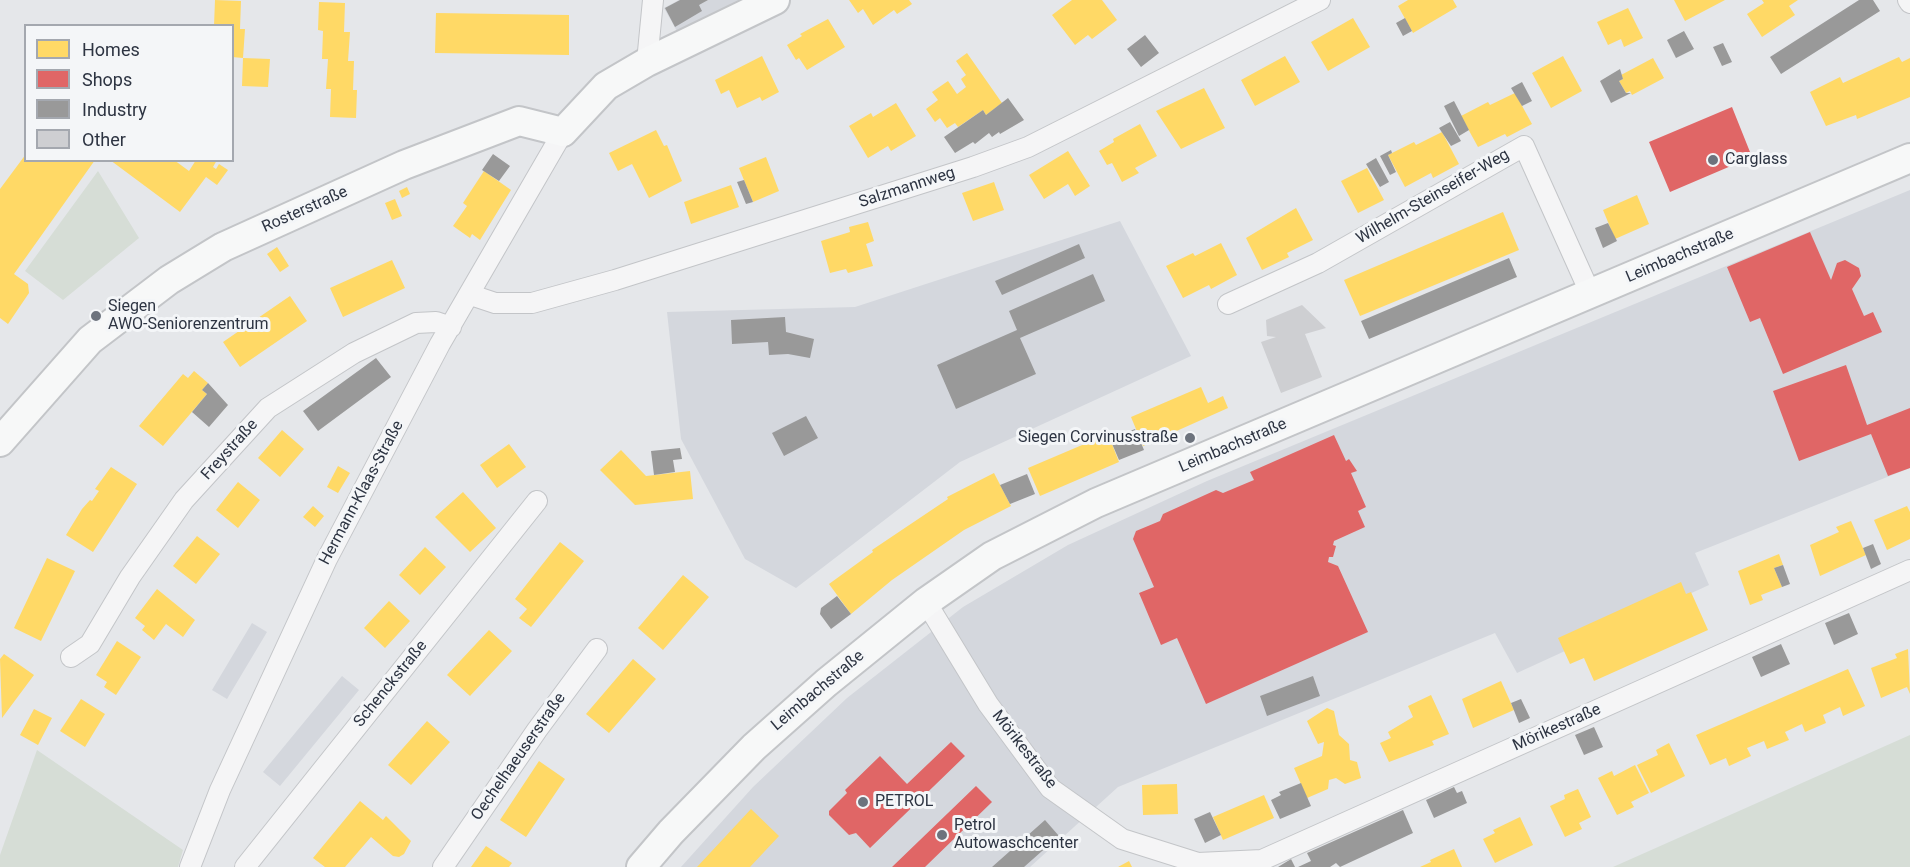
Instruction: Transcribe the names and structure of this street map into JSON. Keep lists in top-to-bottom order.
{
  "streets": {
    "main road": ["Rosterstraße", "Leimbachstraße"],
    "street": [
      "Salzmannweg",
      "Wilhelm-Steinseifer-Weg",
      "Freystraße",
      "Hermann-Klaas-Straße",
      "Schenckstraße",
      "Mörikestraße",
      "Oechelhaeuserstraße"
    ]
  },
  "crossings": [
    ["Salzmannweg", "Hermann-Klaas-Straße"],
    ["Wilhelm-Steinseifer-Weg", "Leimbachstraße"],
    ["Rosterstraße", "Hermann-Klaas-Straße"],
    ["Leimbachstraße", "Mörikestraße"],
    ["Freystraße", "Hermann-Klaas-Straße"]
  ],
  "places": [
    "Carglass",
    "Siegen AWO-Seniorenzentrum",
    "Siegen Corvinusstraße",
    "PETROL",
    "Petrol Autowaschcenter"
  ],
  "legend": [
    "Homes",
    "Shops",
    "Industry",
    "Other"
  ]
}
